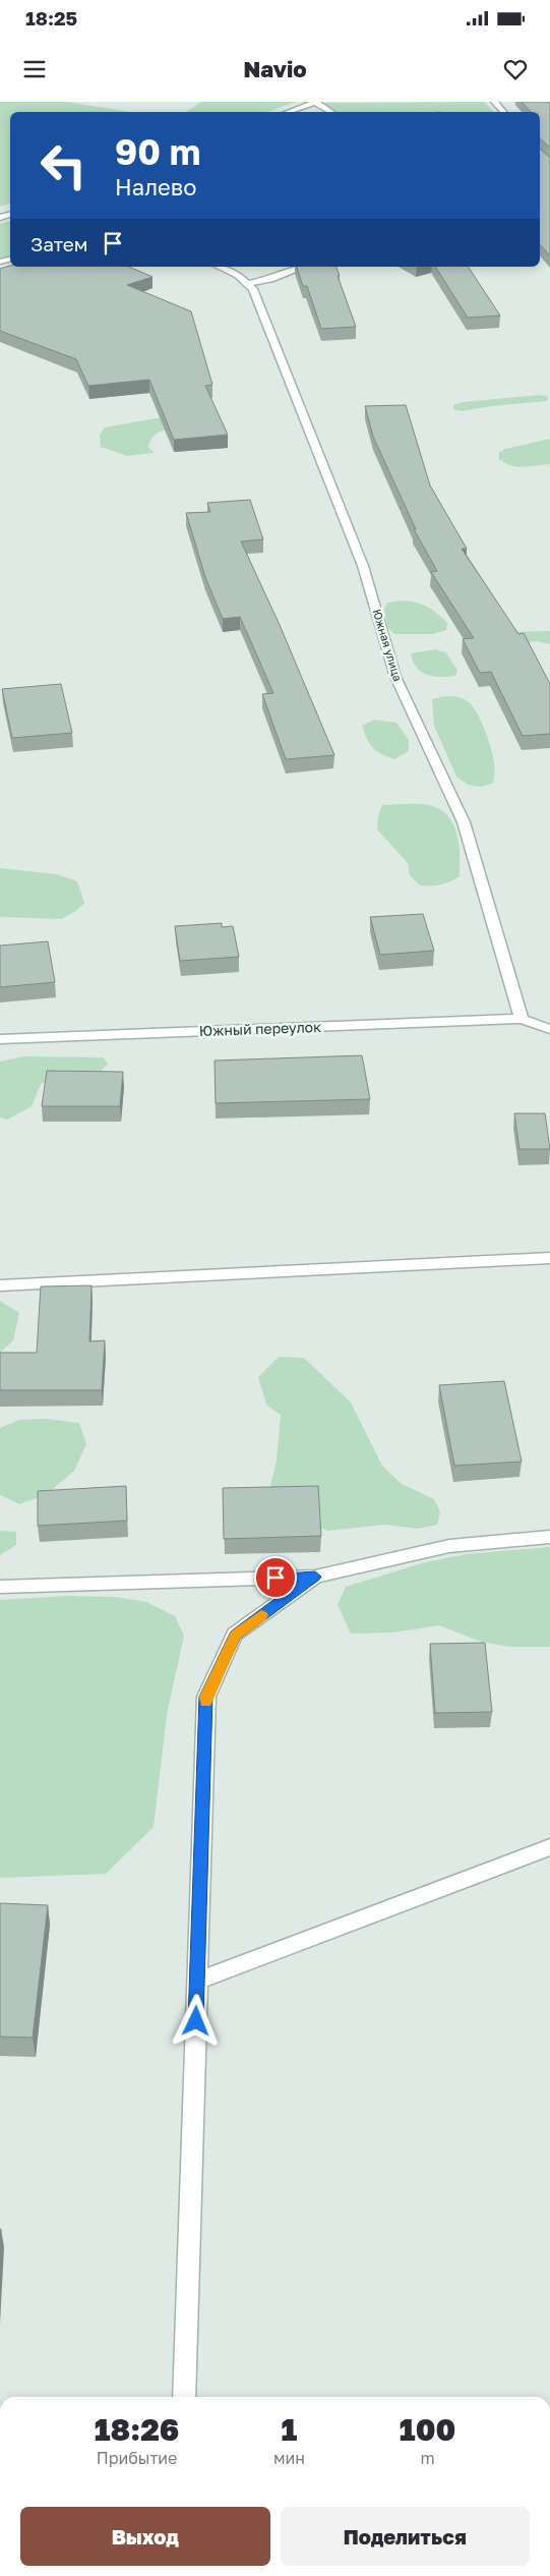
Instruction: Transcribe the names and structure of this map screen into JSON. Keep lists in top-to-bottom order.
{
  "streets": {
    "street": ["Южная улица", "Южный переулок"]
  },
  "crossings": [
    ["Южная улица", "Южный переулок"]
  ],
  "page": {
    "status": "18:25",
    "header": "Navio",
    "turn": ["90 m", "Налево"],
    "then": "Затем",
    "eta": [
      "18:26",
      "Прибытие",
      "1",
      "мин",
      "100",
      "m"
    ],
    "buttons": ["Выход", "Поделиться"]
  }
}
